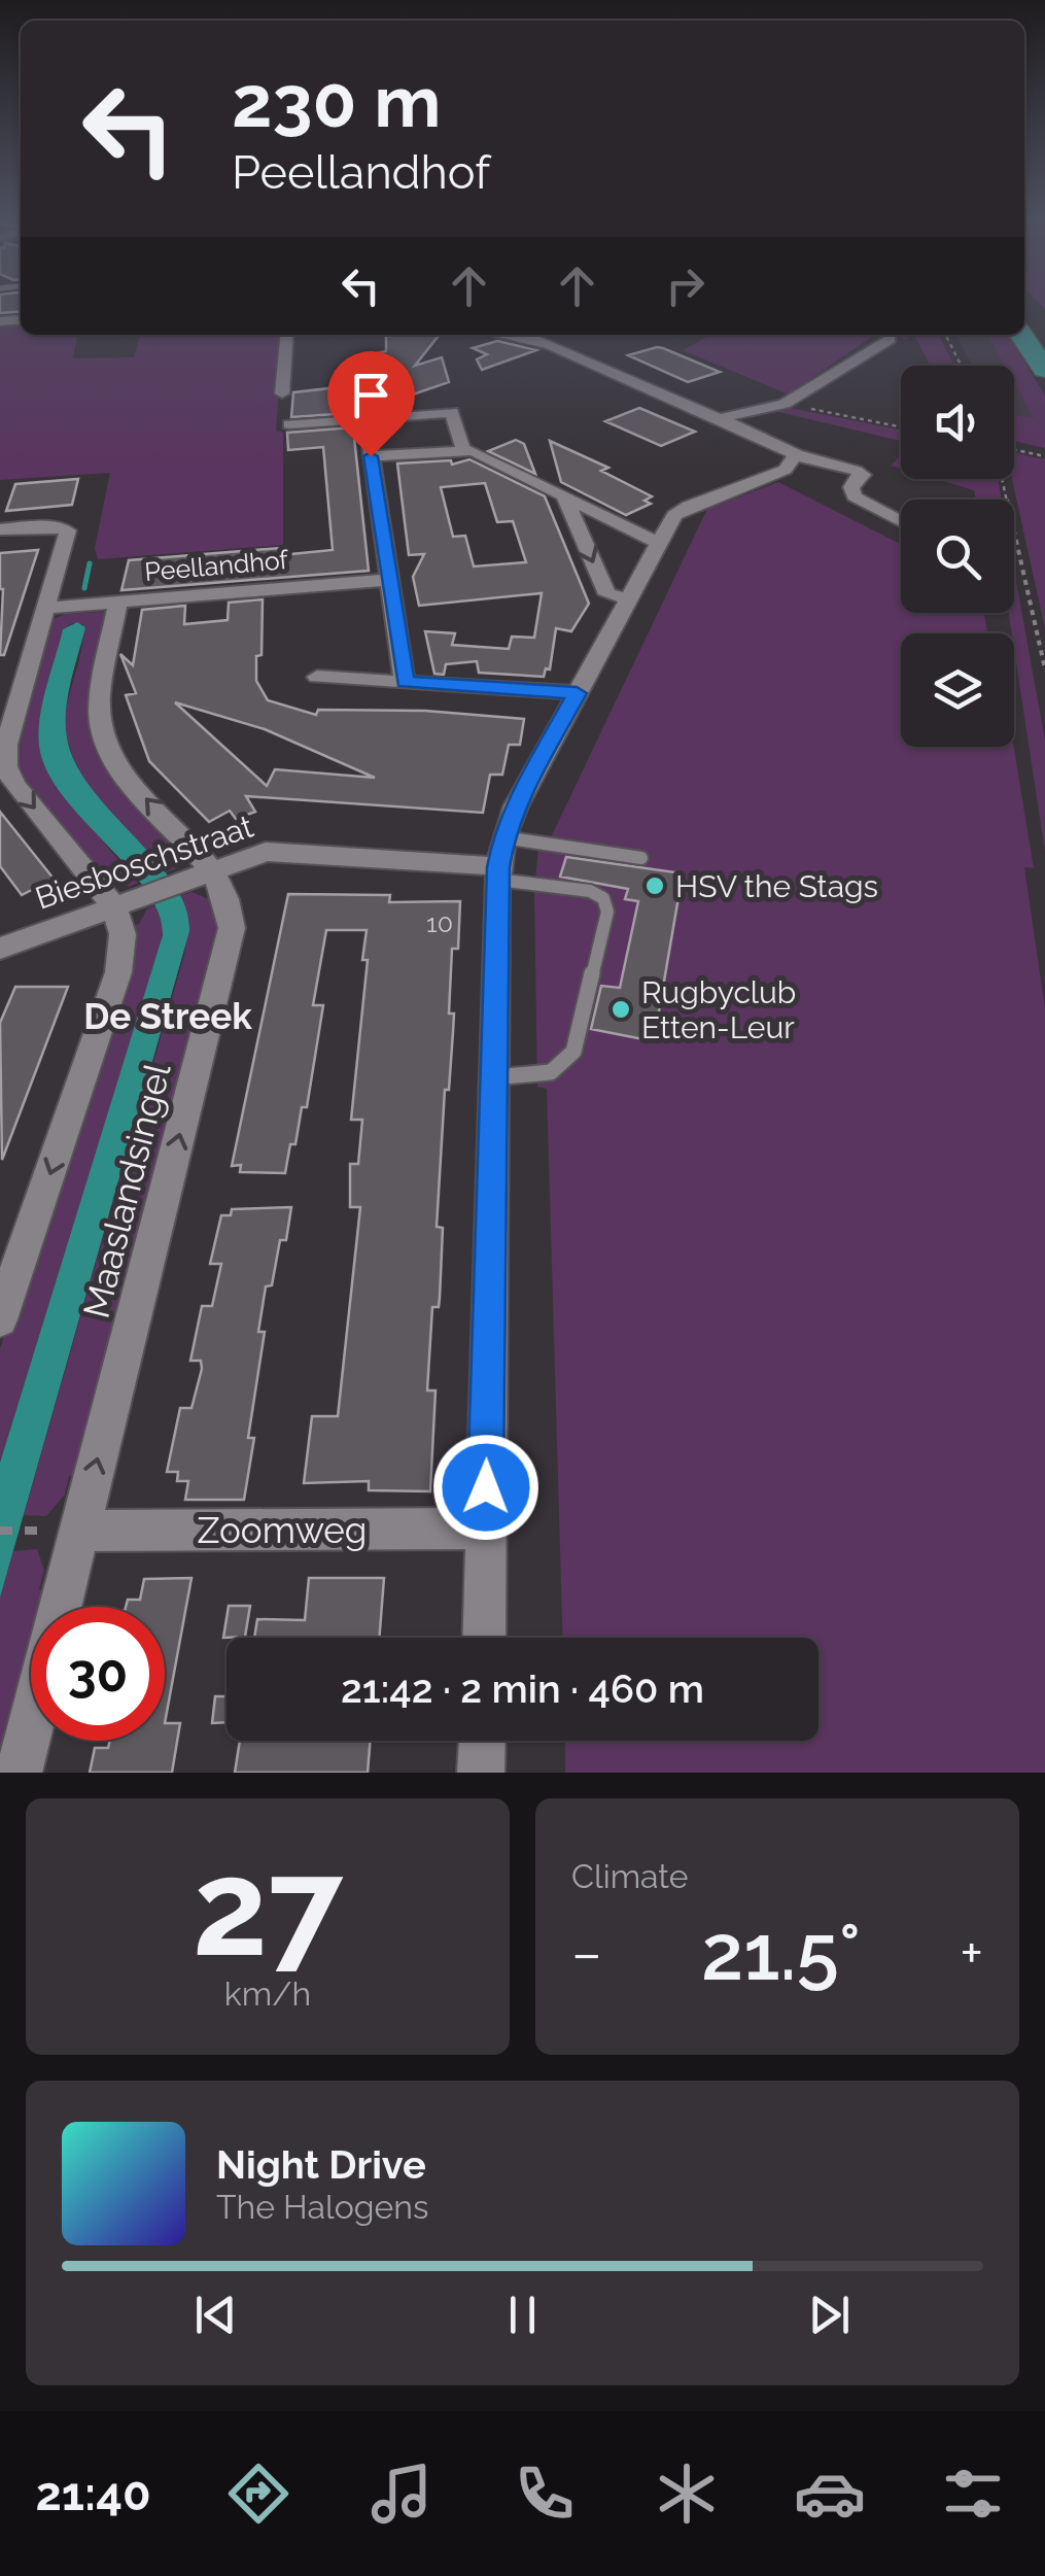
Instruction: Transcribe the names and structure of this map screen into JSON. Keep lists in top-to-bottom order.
{
  "streets": {
    "street": [
      "Peellandhof",
      "Biesboschstraat",
      "Maaslandsingel",
      "Zoomweg"
    ]
  },
  "crossings": [
    ["Peellandhof", "Maaslandsingel"],
    ["Biesboschstraat", "Maaslandsingel"],
    ["Maaslandsingel", "Zoomweg"]
  ],
  "districts": ["De Streek"],
  "places": ["HSV the Stags", "Rugbyclub Etten-Leur"],
  "house_numbers": ["10"],
  "page": {
    "turn": ["230 m", "Peellandhof"],
    "limit": "30",
    "trip": "21:42 · 2 min · 460 m",
    "tile": [
      ["27", "km/h"],
      "Climate"
    ],
    "heat": ["−", "21.5°", "+"],
    "song": ["Night Drive", "The Halogens"],
    "tabs": "21:40"
  }
}
